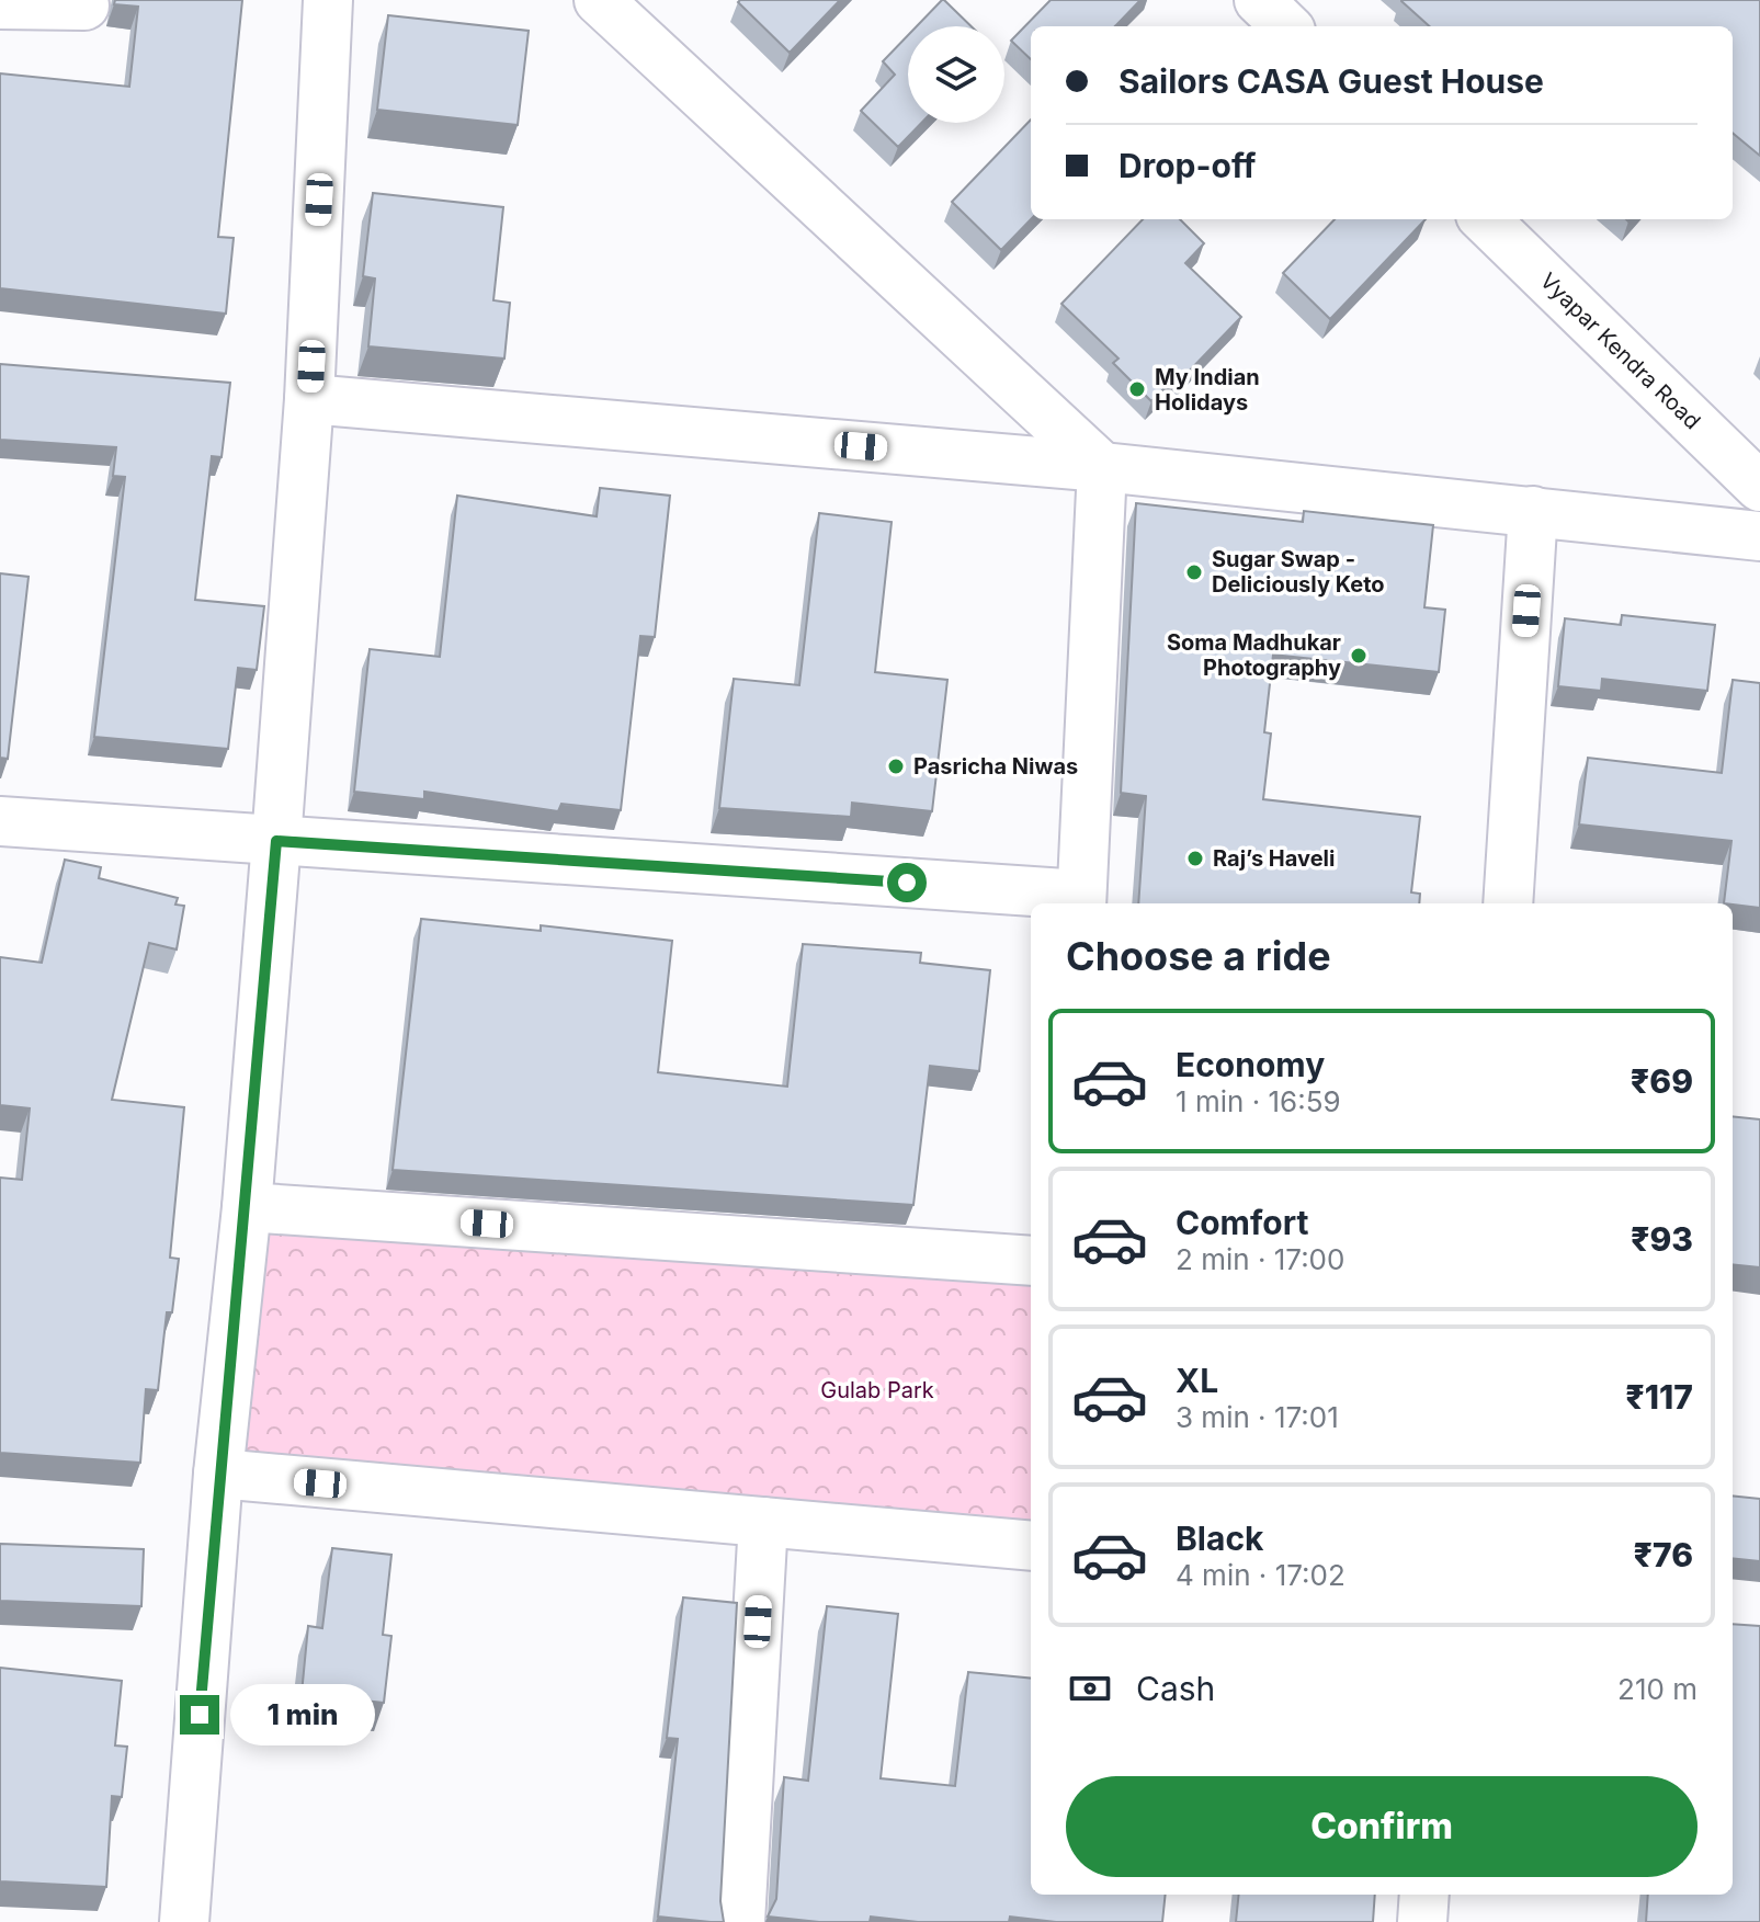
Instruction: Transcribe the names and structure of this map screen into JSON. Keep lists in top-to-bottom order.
{
  "streets": {
    "street": ["Vyapar Kendra Road"]
  },
  "parks": ["Gulab Park"],
  "places": [
    "My Indian Holidays",
    "Sugar Swap - Deliciously Keto",
    "Soma Madhukar Photography",
    "Pasricha Niwas",
    "Raj’s Haveli"
  ],
  "page": {
    "banner": ["Sailors CASA Guest House", "Drop-off"],
    "heading": "Choose a ride",
    "list": [
      {
        "name": "Economy",
        "note": "1 min · 16:59",
        "value": "₹69"
      },
      {
        "name": "Comfort",
        "note": "2 min · 17:00",
        "value": "₹93"
      },
      {
        "name": "XL",
        "note": "3 min · 17:01",
        "value": "₹117"
      },
      {
        "name": "Black",
        "note": "4 min · 17:02",
        "value": "₹76"
      }
    ],
    "pay": ["Cash", "210 m"],
    "bubble": "1 min",
    "buttons": "Confirm"
  }
}
